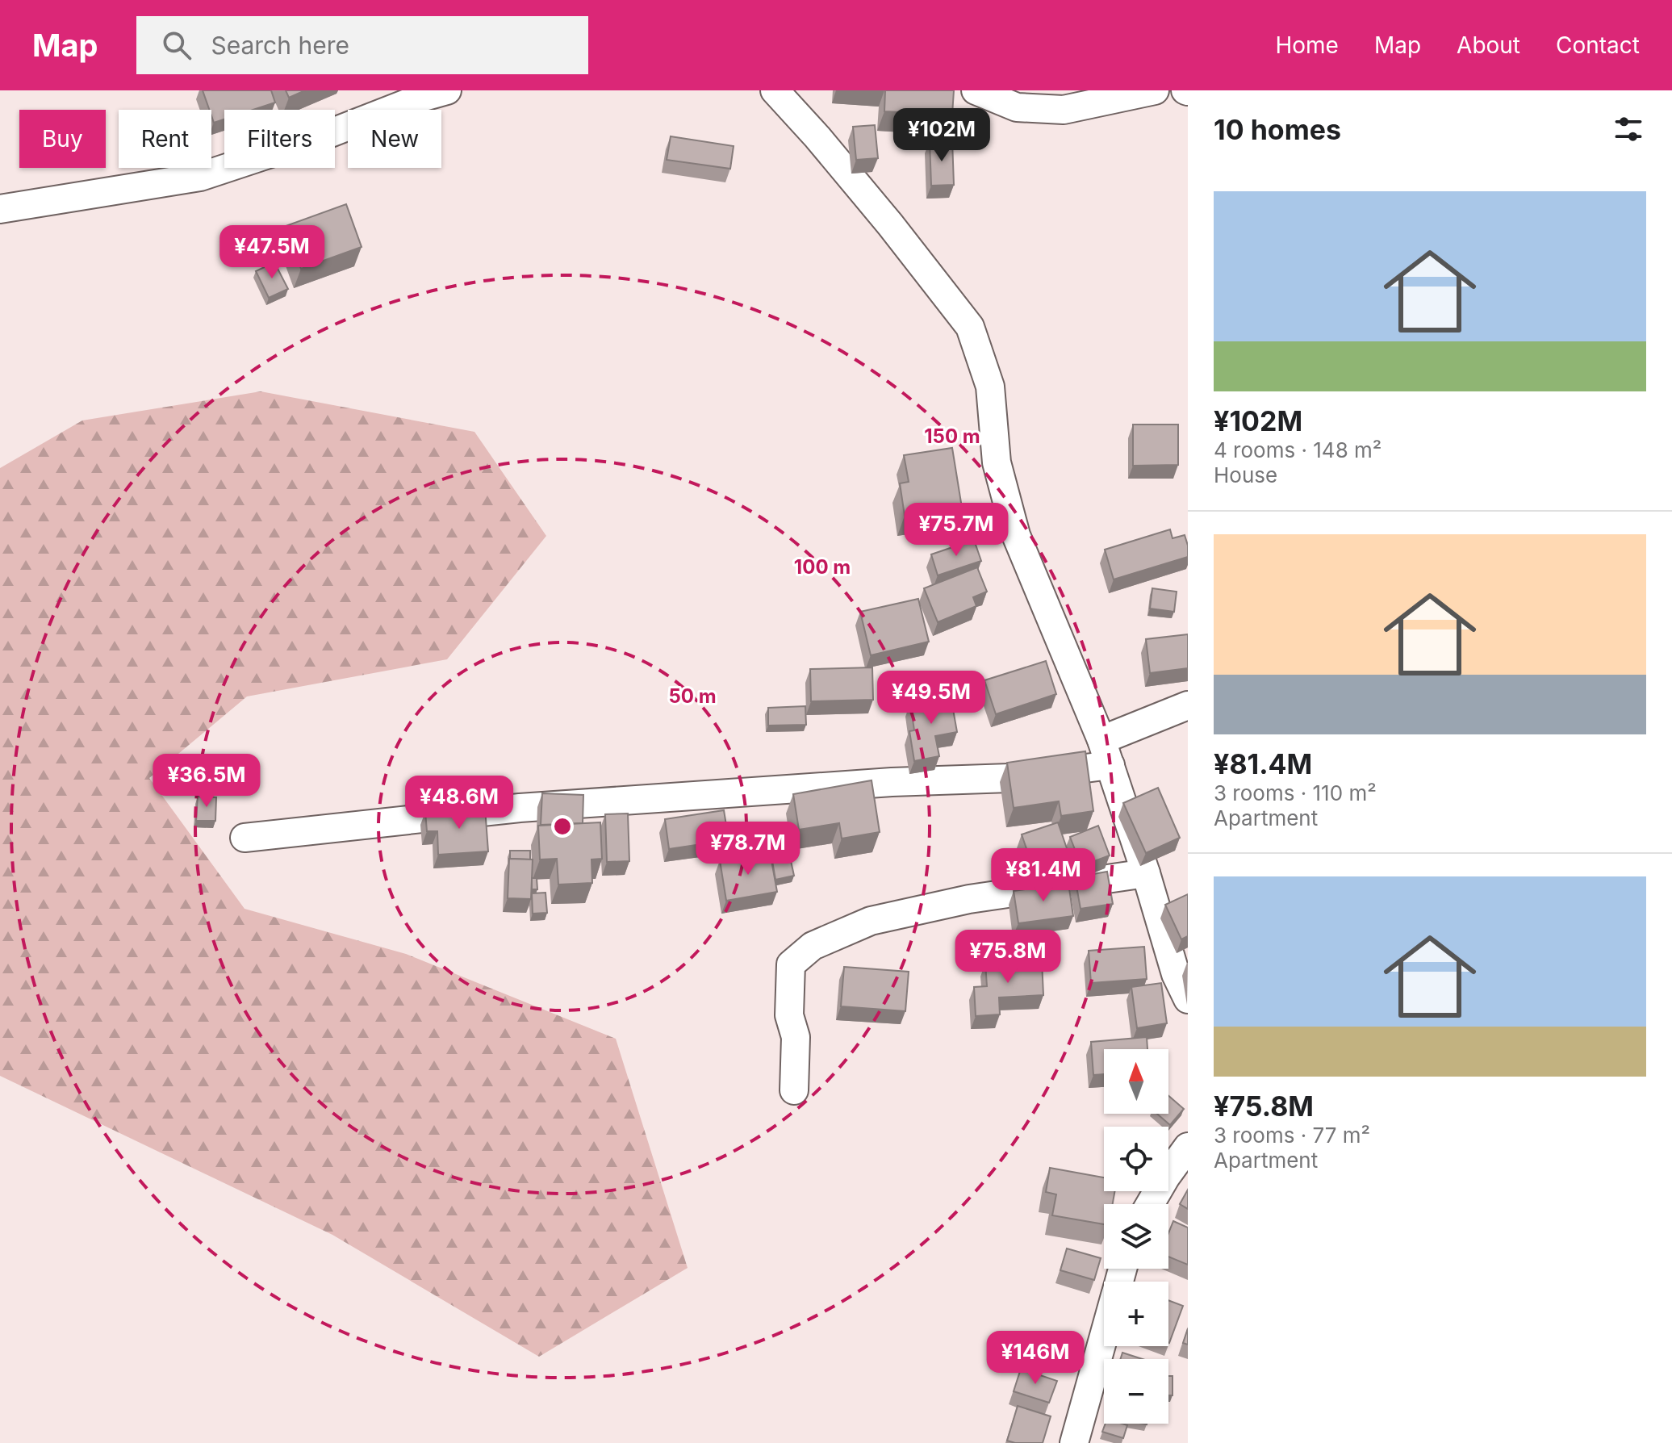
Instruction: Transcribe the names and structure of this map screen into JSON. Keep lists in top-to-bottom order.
{
  "north": "top",
  "page": {
    "header": "Map",
    "search": "Search here",
    "nav": [
      "Home",
      "Map",
      "About",
      "Contact"
    ],
    "heading": "10 homes",
    "price": [
      "¥102M",
      "¥47.5M",
      "¥75.7M",
      "¥49.5M",
      "¥36.5M",
      "¥48.6M",
      "¥78.7M",
      "¥81.4M",
      "¥75.8M",
      "¥146M"
    ],
    "chip": [
      "Buy",
      "Rent",
      "Filters",
      "New"
    ],
    "list": [
      {
        "name": "¥102M",
        "note": "4 rooms · 148 m² · House"
      },
      {
        "name": "¥81.4M",
        "note": "3 rooms · 110 m² · Apartment"
      },
      {
        "name": "¥75.8M",
        "note": "3 rooms · 77 m² · Apartment"
      }
    ],
    "map_buttons": ["+", "−"]
  },
  "rings": ["150 m", "100 m", "50 m"]
}
